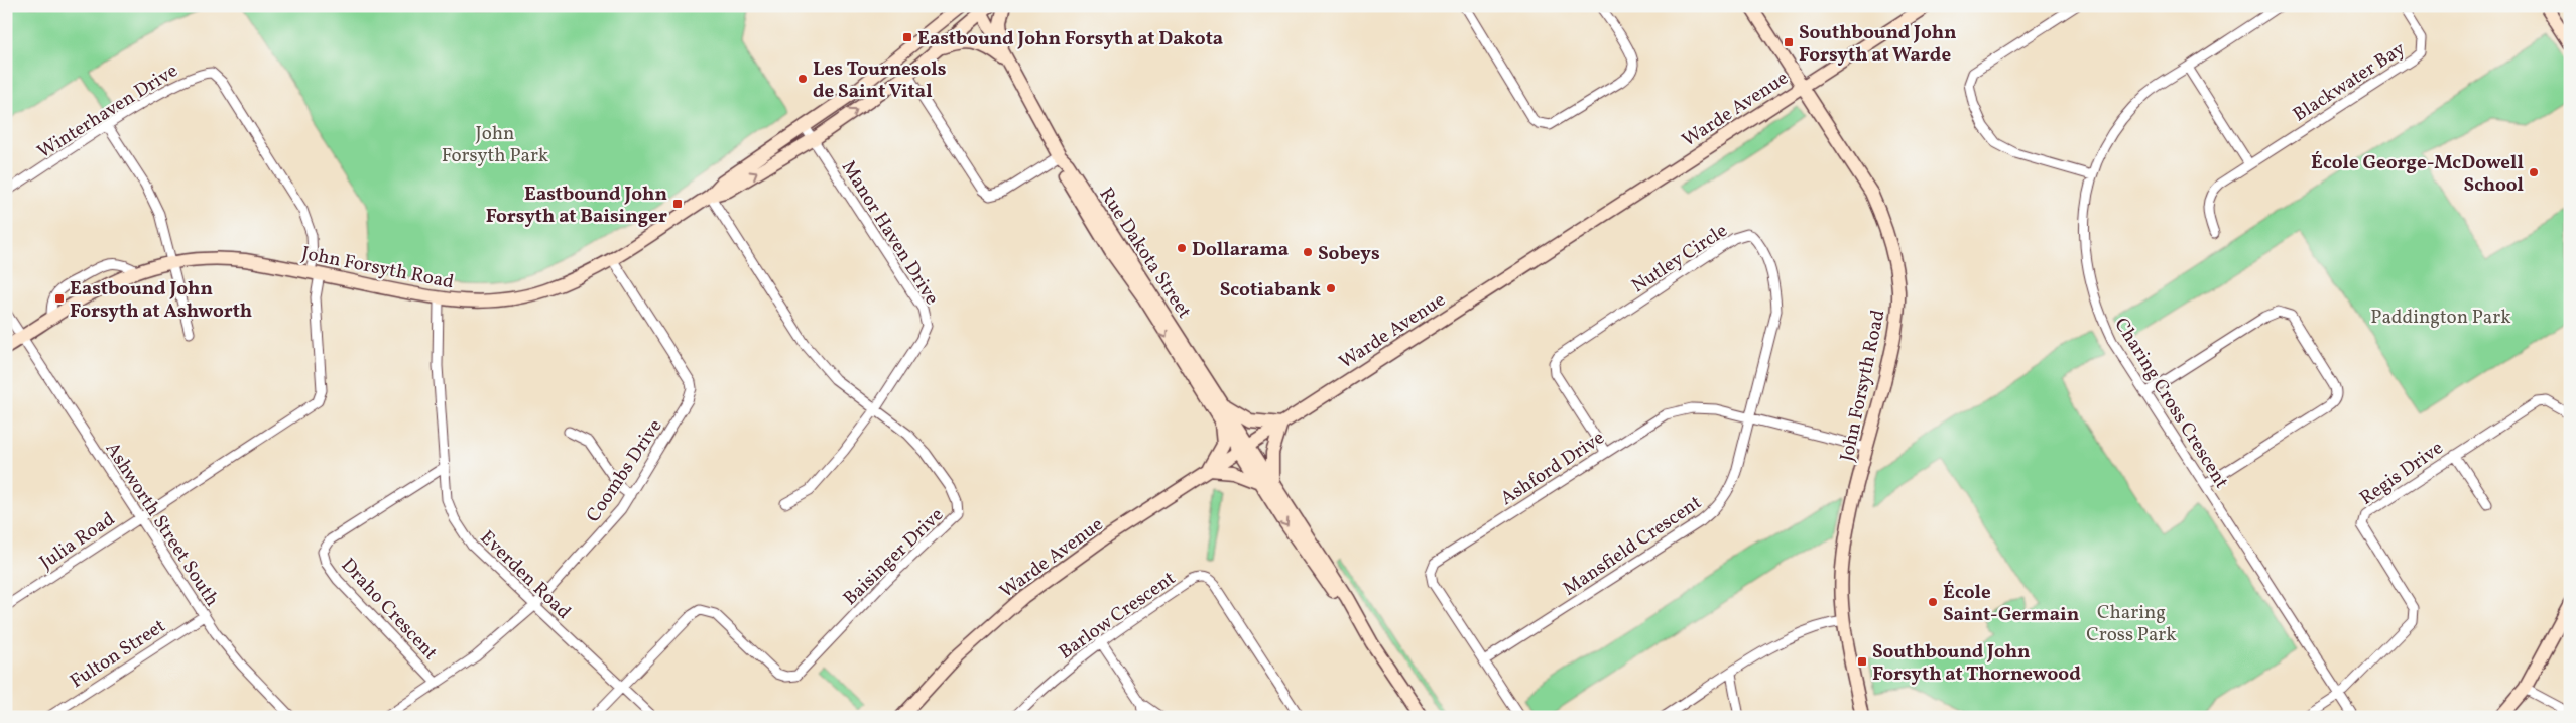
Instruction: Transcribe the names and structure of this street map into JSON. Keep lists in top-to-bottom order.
{
  "streets": {
    "street": [
      "Blackwater Bay",
      "Warde Avenue",
      "Winterhaven Drive",
      "Manor Haven Drive",
      "Rue Dakota Street",
      "Nutley Circle",
      "John Forsyth Road",
      "Charing Cross Crescent",
      "Ashford Drive",
      "Coombs Drive",
      "Regis Drive",
      "Ashworth Street South",
      "Julia Road",
      "Mansfield Crescent",
      "Baisinger Drive",
      "Everden Road",
      "Draho Crescent",
      "Barlow Crescent",
      "Fulton Street"
    ]
  },
  "crossings": [
    ["Warde Avenue", "Rue Dakota Street"],
    ["Warde Avenue", "John Forsyth Road"],
    ["Winterhaven Drive", "John Forsyth Road"],
    ["Winterhaven Drive", "Julia Road"],
    ["Manor Haven Drive", "John Forsyth Road"],
    ["Manor Haven Drive", "Baisinger Drive"],
    ["Nutley Circle", "Ashford Drive"],
    ["Nutley Circle", "Mansfield Crescent"],
    ["John Forsyth Road", "Ashford Drive"],
    ["John Forsyth Road", "Coombs Drive"],
    ["John Forsyth Road", "Ashworth Street South"],
    ["John Forsyth Road", "Julia Road"],
    ["John Forsyth Road", "Baisinger Drive"],
    ["John Forsyth Road", "Everden Road"],
    ["Charing Cross Crescent", "Regis Drive"],
    ["Ashford Drive", "Mansfield Crescent"],
    ["Coombs Drive", "Everden Road"],
    ["Coombs Drive", "Draho Crescent"],
    ["Ashworth Street South", "Julia Road"],
    ["Ashworth Street South", "Fulton Street"],
    ["Baisinger Drive", "Everden Road"],
    ["Everden Road", "Draho Crescent"]
  ],
  "parks": ["John Forsyth Park", "Paddington Park", "Charing Cross Park"],
  "places": {
    "transit": [
      "Eastbound John Forsyth at Dakota",
      "Southbound John Forsyth at Warde",
      "Eastbound John Forsyth at Baisinger",
      "Eastbound John Forsyth at Ashworth",
      "Southbound John Forsyth at Thornewood"
    ],
    "other": [
      "Les Tournesols de Saint Vital",
      "École George-McDowell School",
      "Dollarama",
      "Sobeys",
      "Scotiabank",
      "École Saint-Germain"
    ]
  }
}
